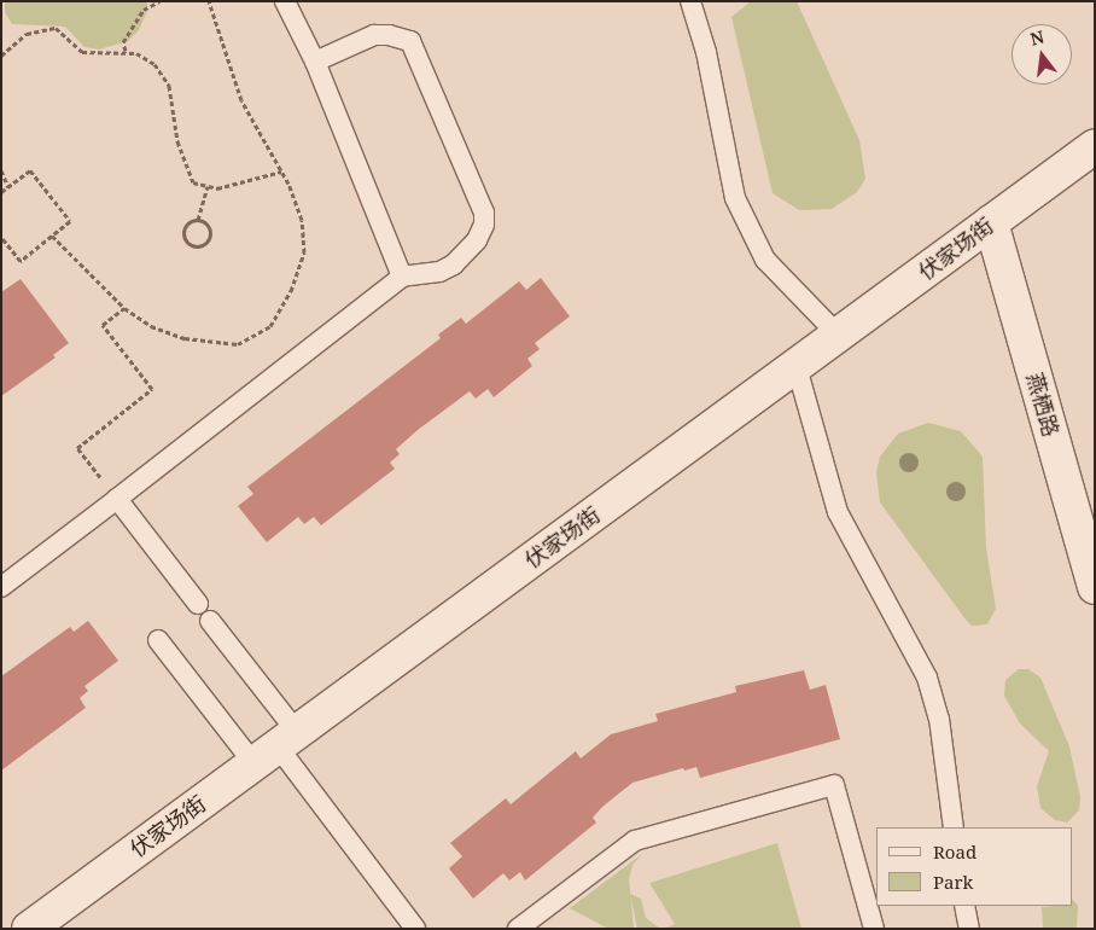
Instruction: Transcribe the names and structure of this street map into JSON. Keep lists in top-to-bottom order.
{
  "streets": {
    "street": ["伏家场街", "燕栖路"]
  },
  "crossings": [
    ["伏家场街", "燕栖路"]
  ],
  "legend": ["Road", "Park"],
  "north": "top"
}
